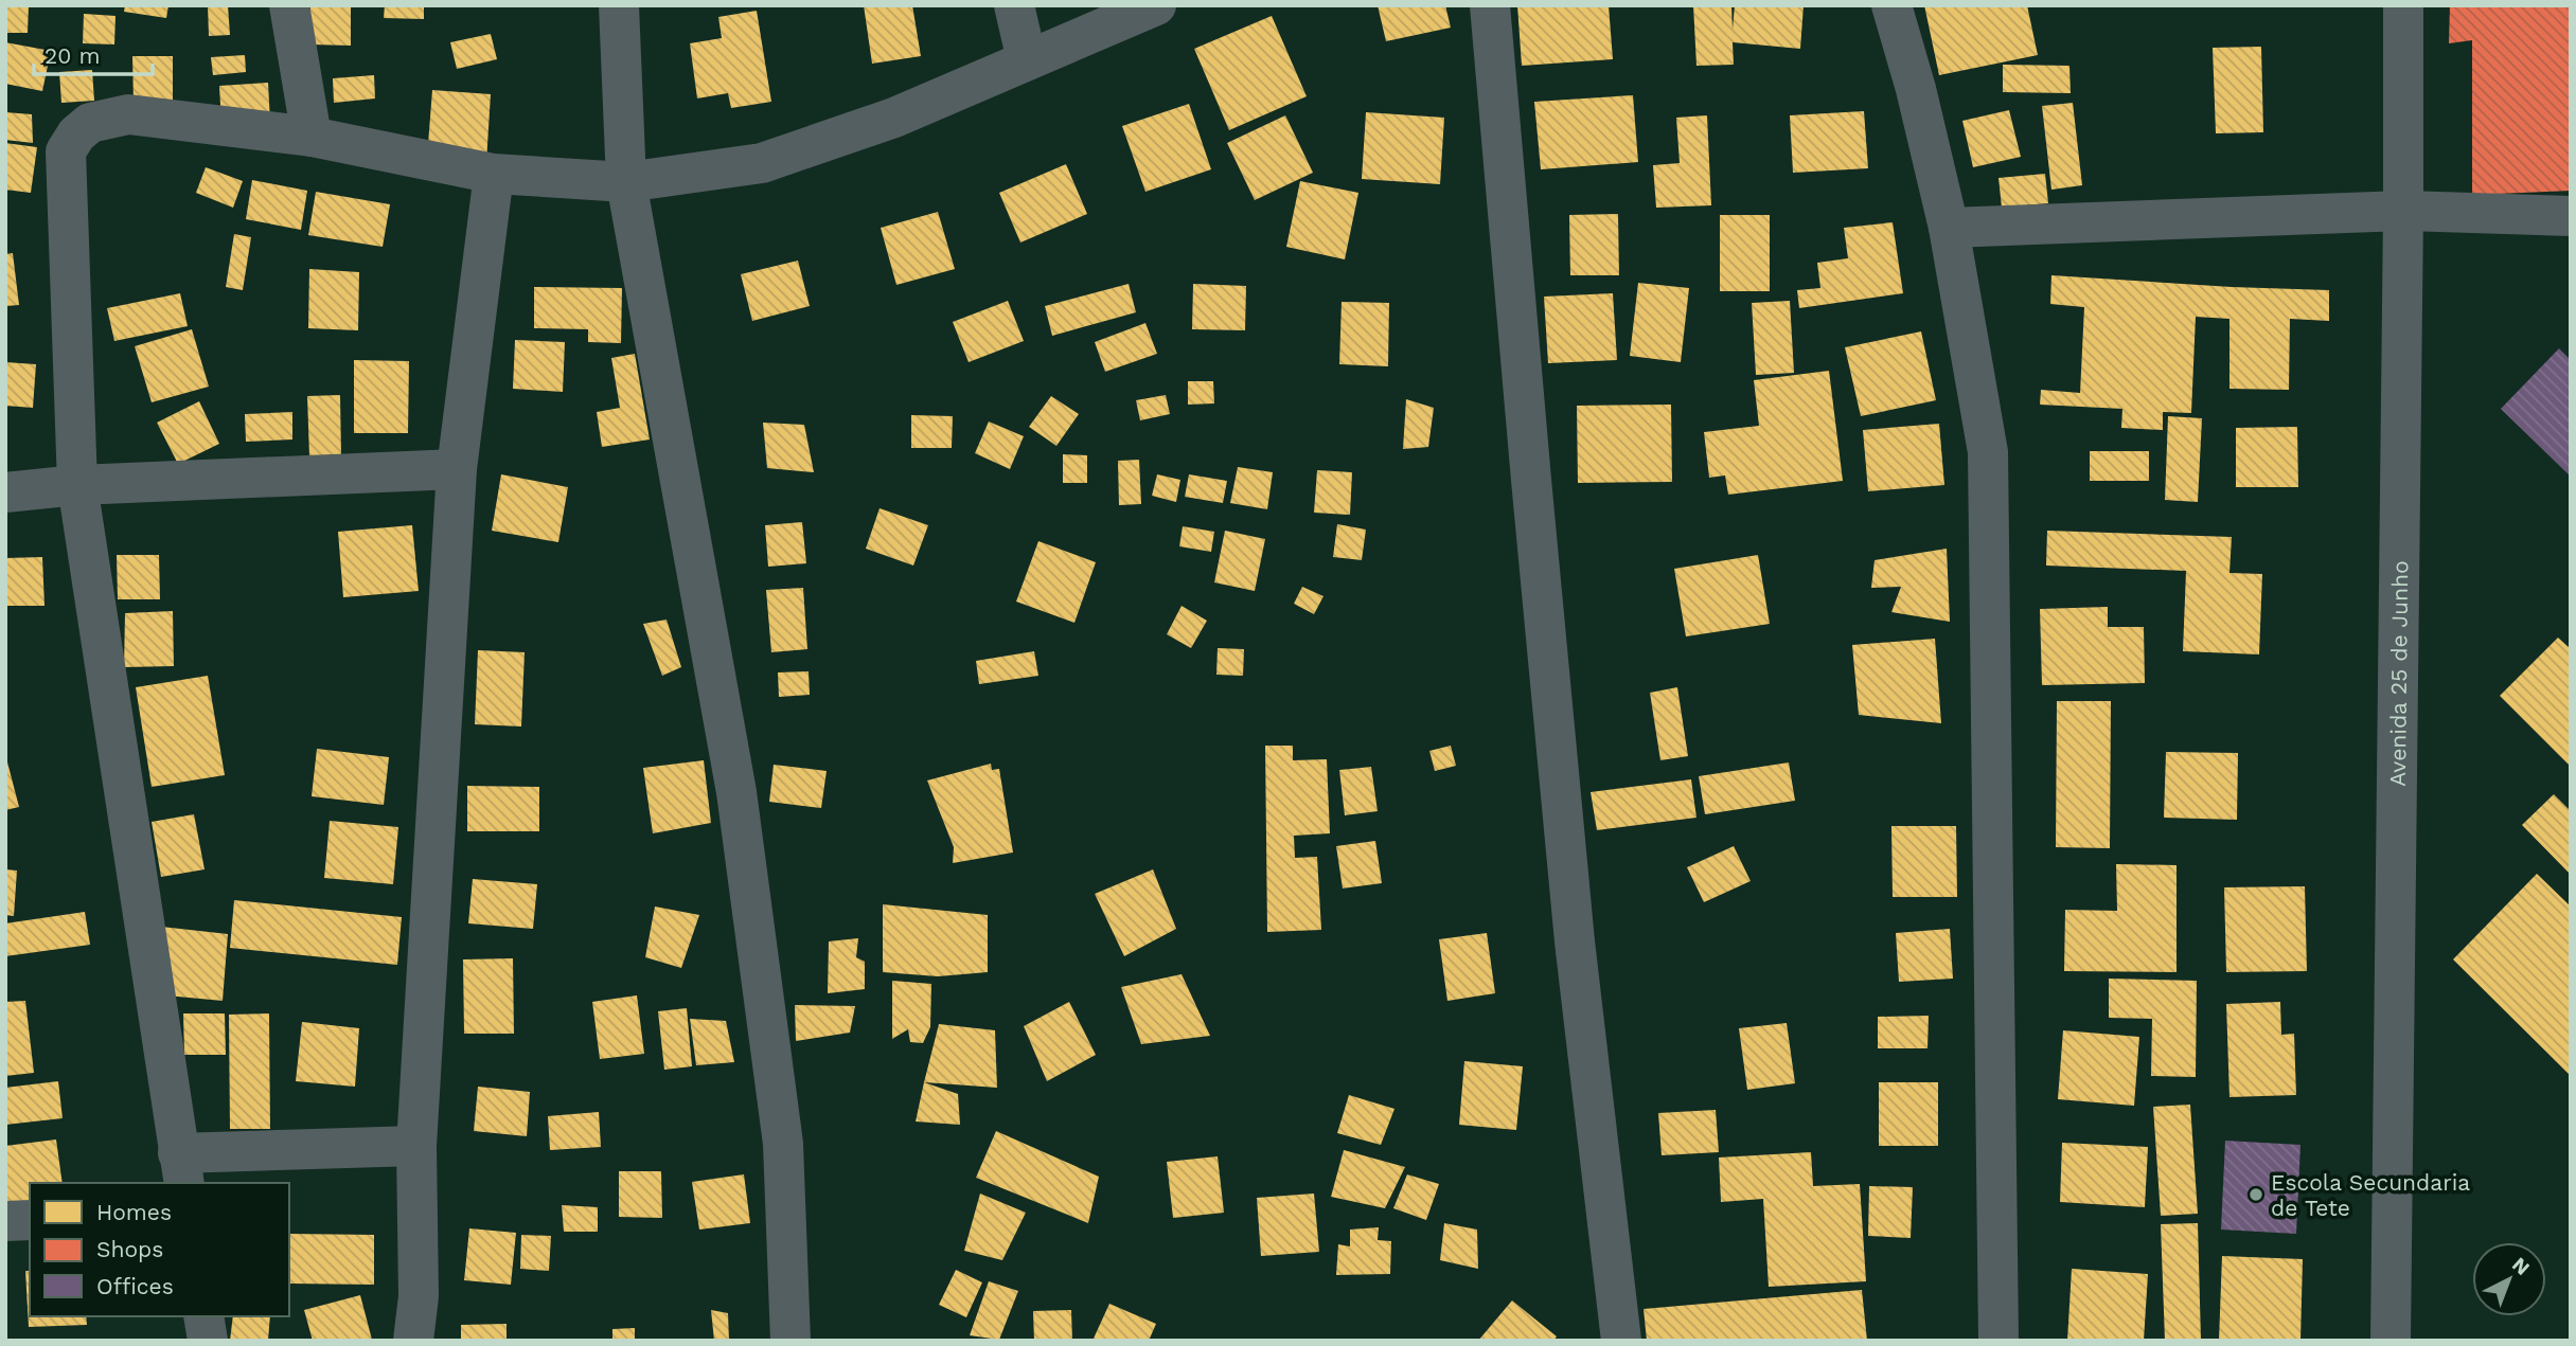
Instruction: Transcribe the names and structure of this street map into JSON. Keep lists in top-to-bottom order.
{
  "streets": {
    "street": ["Avenida 25 de Junho"]
  },
  "places": ["Escola Secundaria de Tete"],
  "legend": ["Homes", "Shops", "Offices"],
  "scale_bar": "20 m",
  "north": "top right"
}
